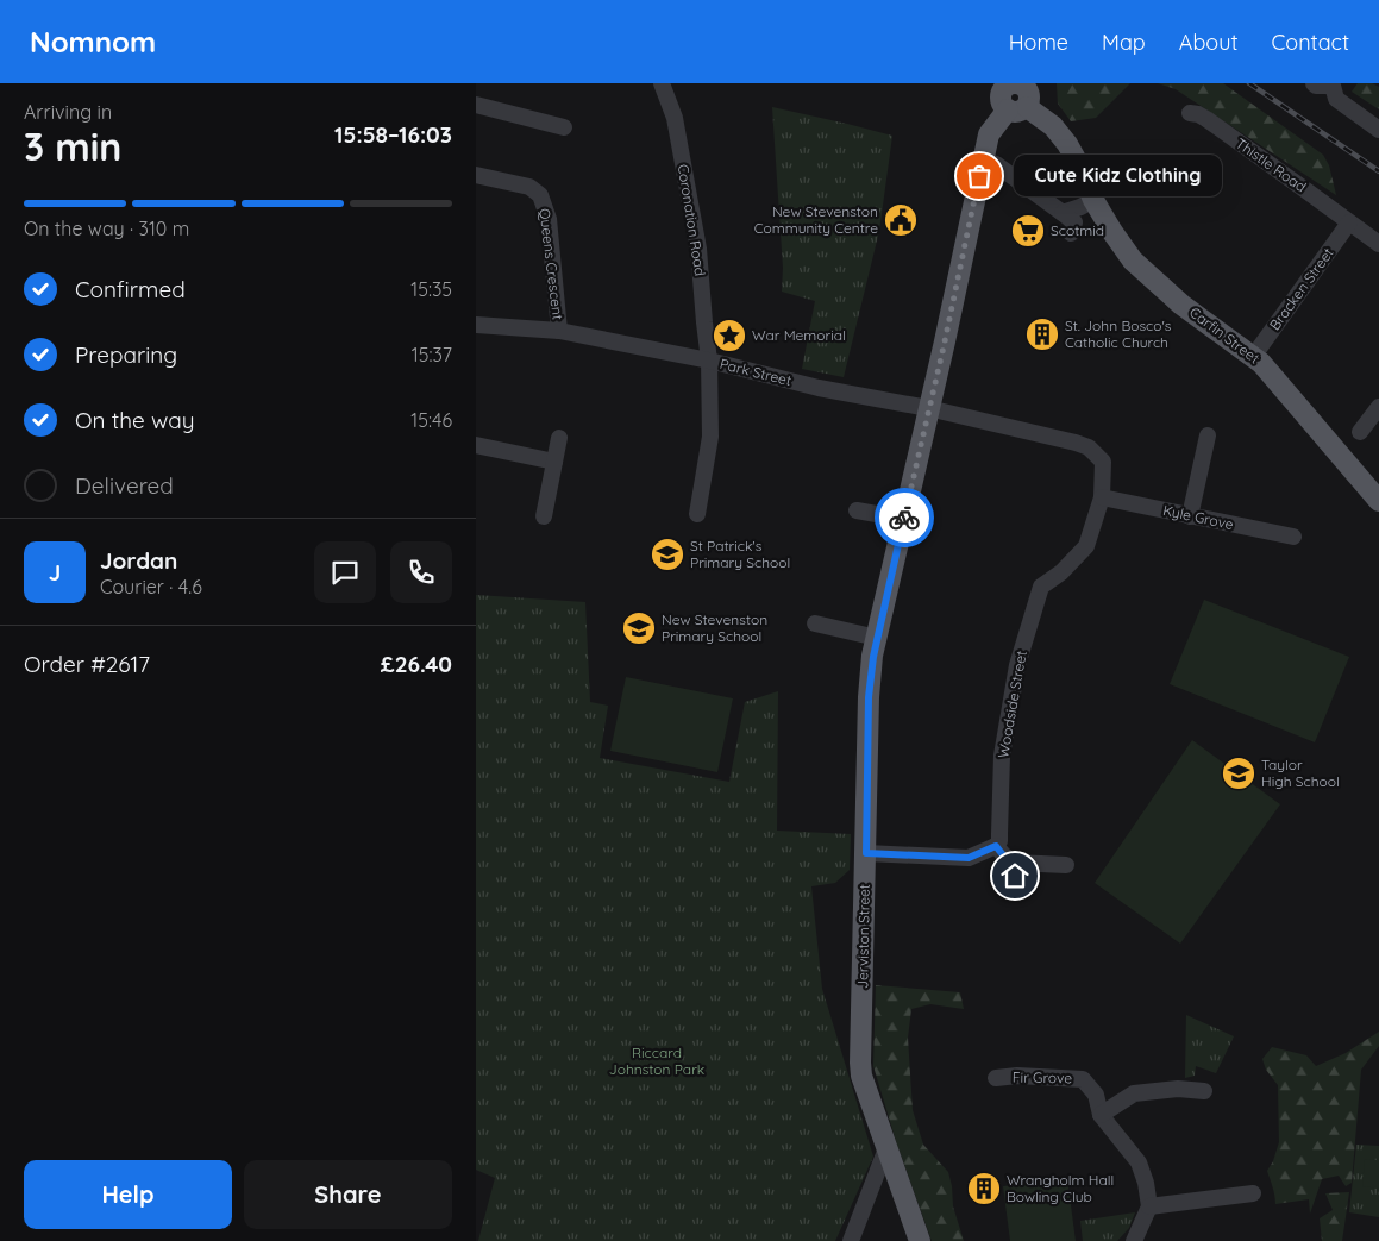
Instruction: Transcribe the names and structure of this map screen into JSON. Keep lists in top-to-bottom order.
{
  "streets": {
    "main road": ["Carfin Street", "Jerviston Street"],
    "street": [
      "Thistle Road",
      "Coronation Road",
      "Queens Crescent",
      "Bracken Street",
      "Park Street",
      "Kyle Grove",
      "Woodside Street",
      "Fir Grove"
    ]
  },
  "crossings": [
    ["Thistle Road", "Bracken Street"],
    ["Coronation Road", "Park Street"],
    ["Queens Crescent", "Park Street"],
    ["Bracken Street", "Carfin Street"],
    ["Carfin Street", "Jerviston Street"],
    ["Park Street", "Woodside Street"],
    ["Park Street", "Jerviston Street"],
    ["Kyle Grove", "Woodside Street"],
    ["Woodside Street", "Jerviston Street"]
  ],
  "parks": ["Riccard Johnston Park"],
  "places": {
    "other": ["Cute Kidz Clothing"],
    "public building": ["New Stevenston Community Centre"],
    "supermarket": ["Scotmid"],
    "building": ["St. John Bosco's Catholic Church", "Wrangholm Hall Bowling Club"],
    "place": ["War Memorial"],
    "school or university": ["St Patrick's Primary School", "New Stevenston Primary School", "Taylor High School"]
  },
  "page": {
    "header": "Nomnom",
    "nav": [
      "Home",
      "Map",
      "About",
      "Contact"
    ],
    "heading": ["3 min", "Arriving in", "15:58–16:03"],
    "panel": [
      "Jordan",
      "Courier · 4.6",
      "Order #2617",
      "£26.40"
    ],
    "bubble": "Cute Kidz Clothing",
    "bar": "On the way · 310 m",
    "list": [
      ["Confirmed", "15:35"],
      ["Preparing", "15:37"],
      ["On the way", "15:46"],
      "Delivered"
    ],
    "round": "J",
    "buttons": ["Help", "Share"]
  }
}
